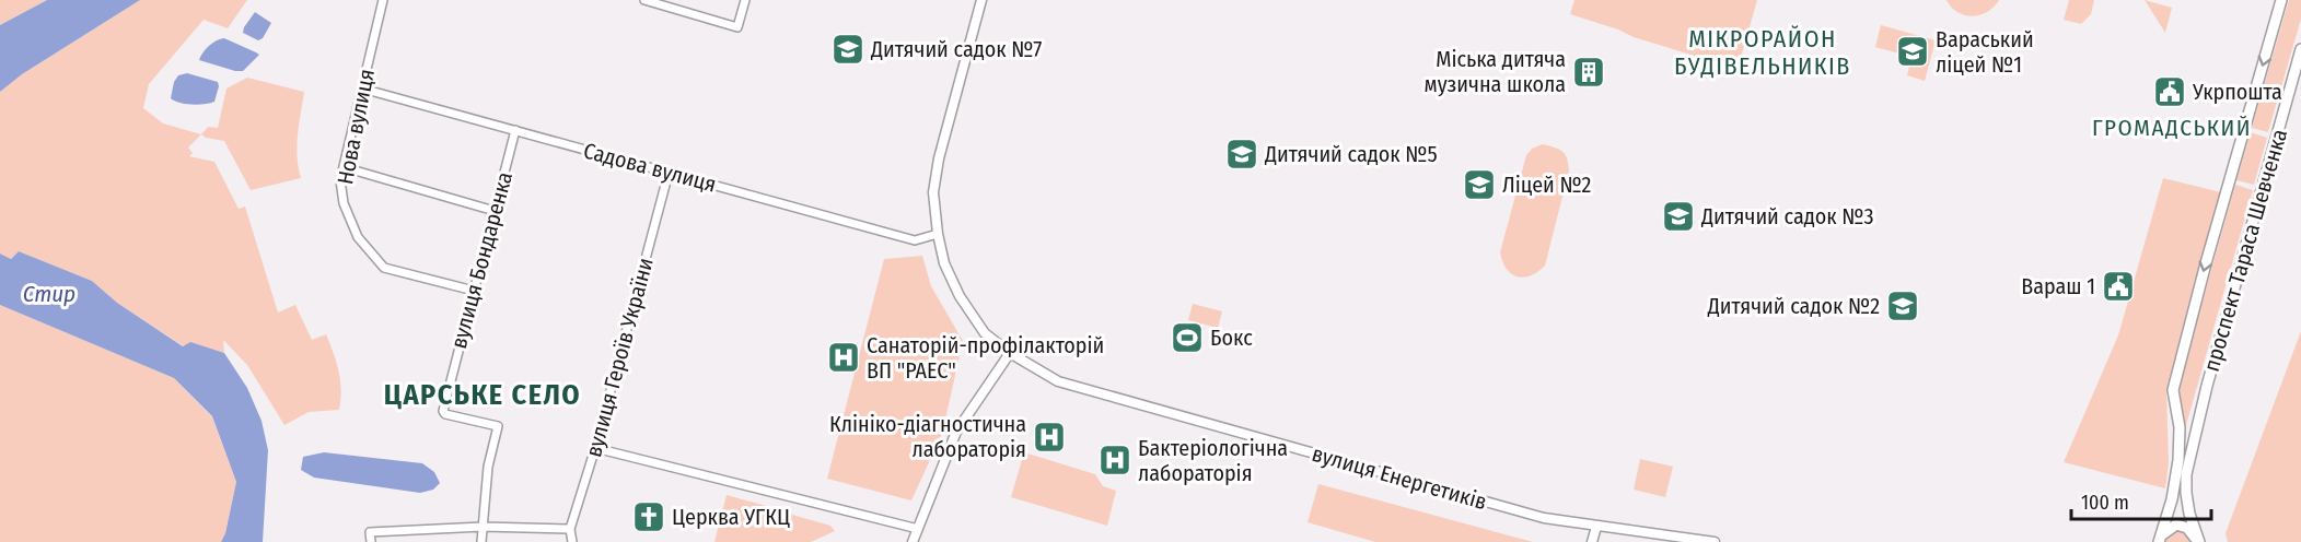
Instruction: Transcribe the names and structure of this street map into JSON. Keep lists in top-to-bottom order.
{
  "streets": {
    "main road": ["проспект Тараса Шевченка"],
    "street": [
      "Нова вулиця",
      "Садова вулиця",
      "вулиця Бондаренка",
      "вулиця Героїв України",
      "вулиця Енергетиків"
    ]
  },
  "crossings": [
    ["Нова вулиця", "Садова вулиця"],
    ["Нова вулиця", "вулиця Бондаренка"],
    ["Садова вулиця", "вулиця Бондаренка"],
    ["Садова вулиця", "вулиця Героїв України"],
    ["Садова вулиця", "вулиця Енергетиків"]
  ],
  "districts": ["МІКРОРАЙОН БУДІВЕЛЬНИКІВ", "ГРОМАДСЬКИЙ", "ЦАРСЬКЕ СЕЛО"],
  "water": ["Стир"],
  "places": {
    "school or university": [
      "Дитячий садок №7",
      "Вараський ліцей №1",
      "Дитячий садок №5",
      "Ліцей №2",
      "Дитячий садок №3",
      "Дитячий садок №2"
    ],
    "building": ["Міська дитяча музична школа"],
    "public building": ["Укрпошта", "Вараш 1"],
    "sports": ["Бокс"],
    "hospital": ["Санаторій-профілакторій ВП \"РАЕС\"", "Клініко-діагностична лабораторія", "Бактеріологічна лабораторія"],
    "church": ["Церква УГКЦ"]
  },
  "scale_bar": "100 m"
}
